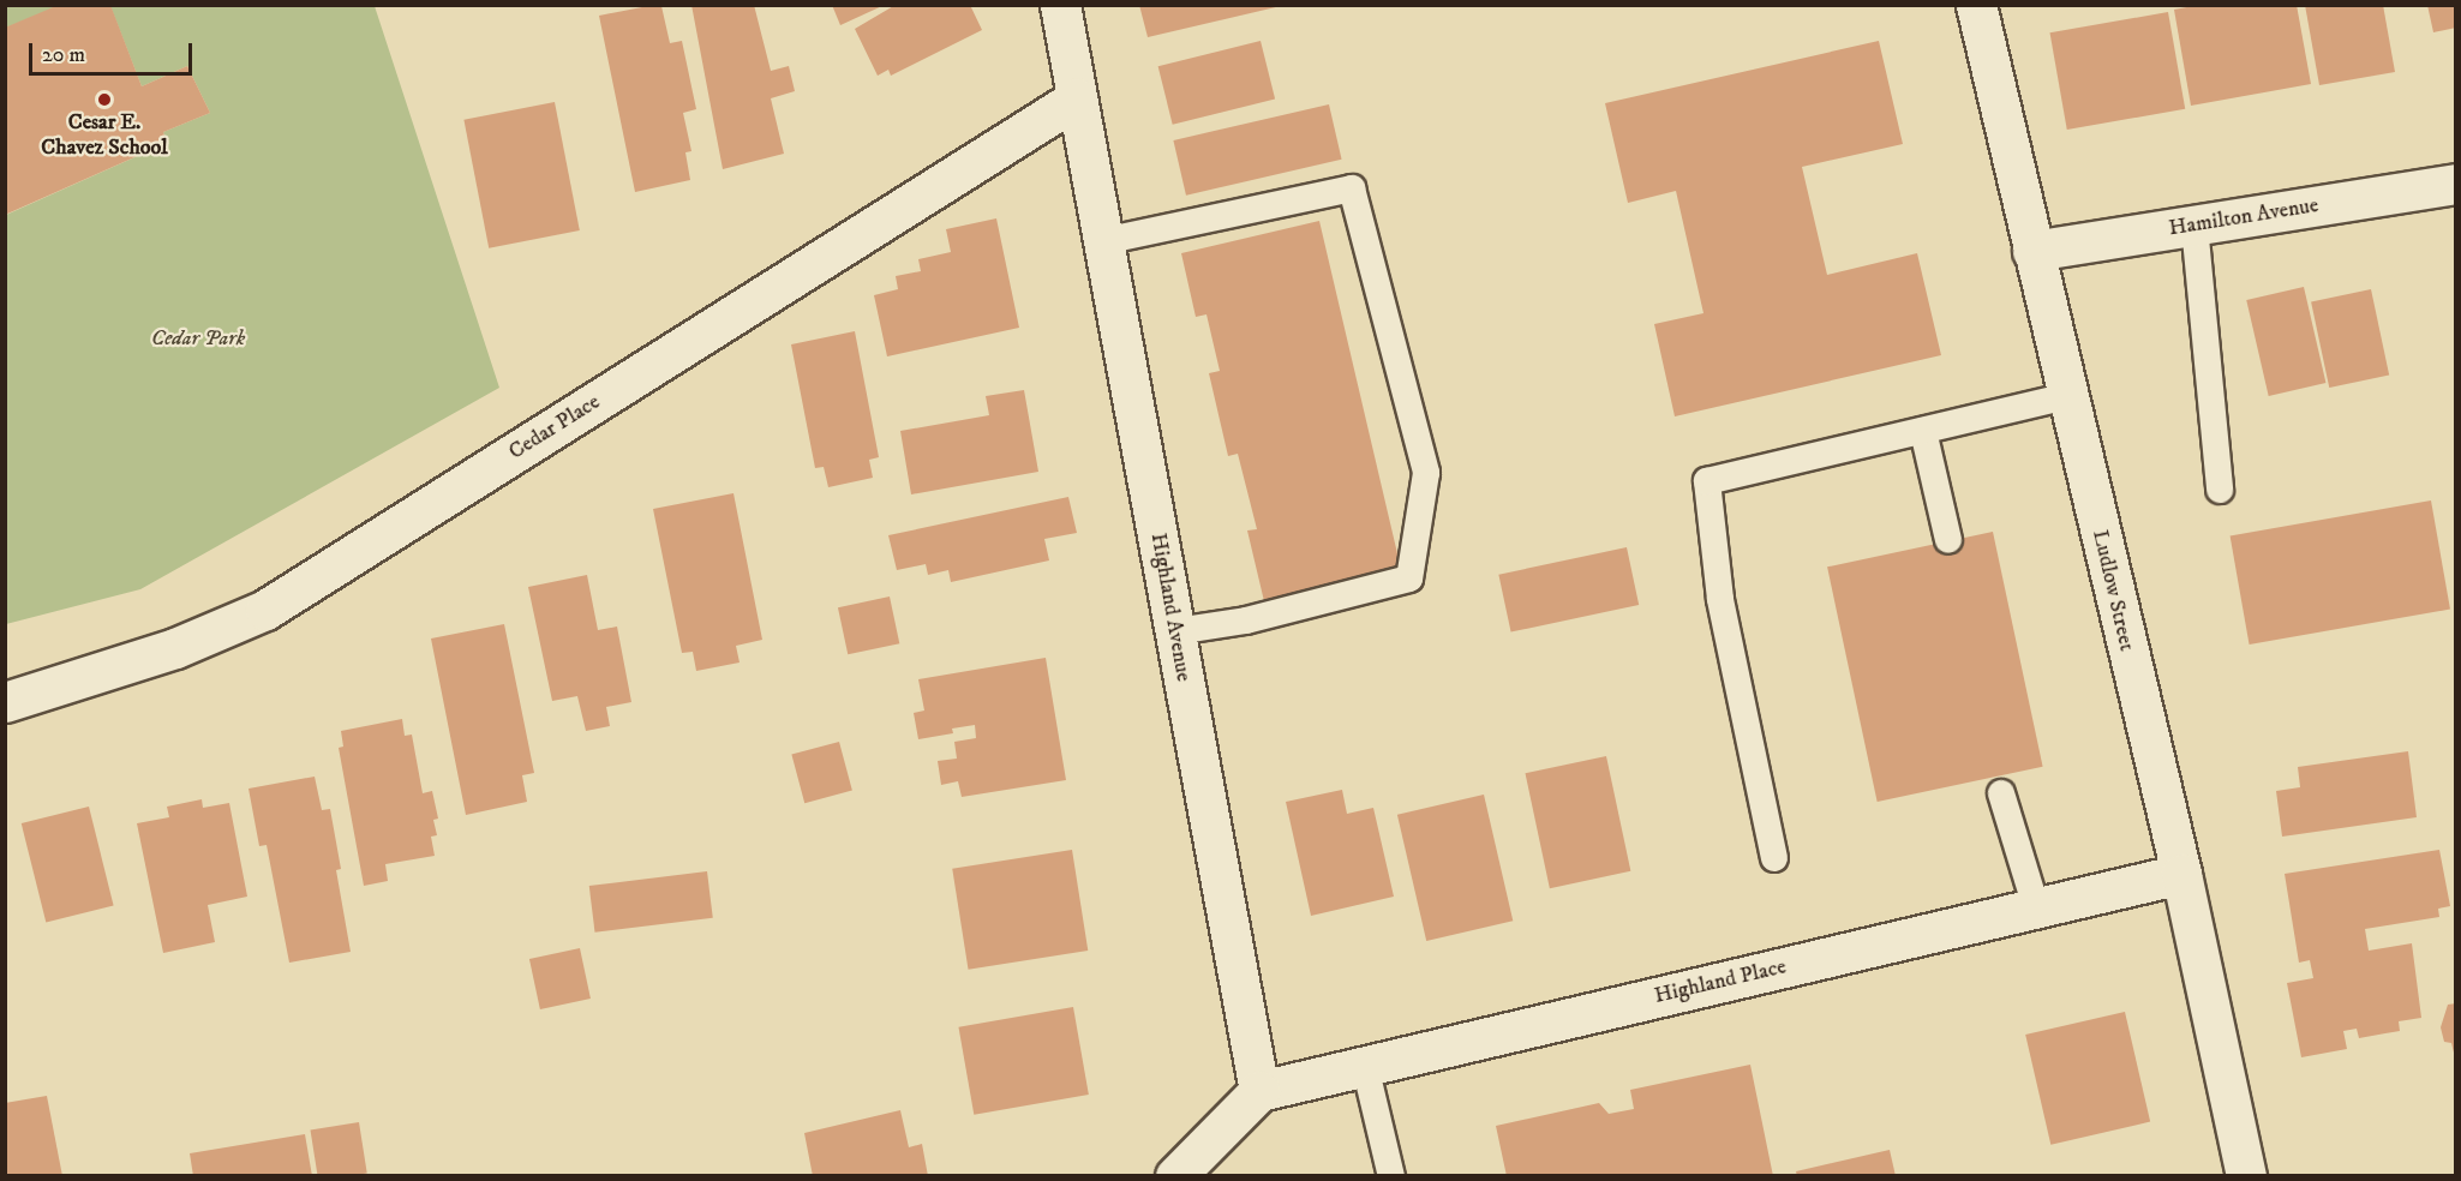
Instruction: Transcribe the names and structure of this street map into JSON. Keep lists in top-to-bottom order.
{
  "streets": {
    "street": [
      "Hamilton Avenue",
      "Cedar Place",
      "Ludlow Street",
      "Highland Avenue",
      "Highland Place"
    ]
  },
  "crossings": [
    ["Hamilton Avenue", "Ludlow Street"],
    ["Cedar Place", "Highland Avenue"],
    ["Ludlow Street", "Highland Place"],
    ["Highland Avenue", "Highland Place"]
  ],
  "parks": ["Cedar Park"],
  "places": ["Cesar E. Chavez School"],
  "scale_bar": "20 m"
}
